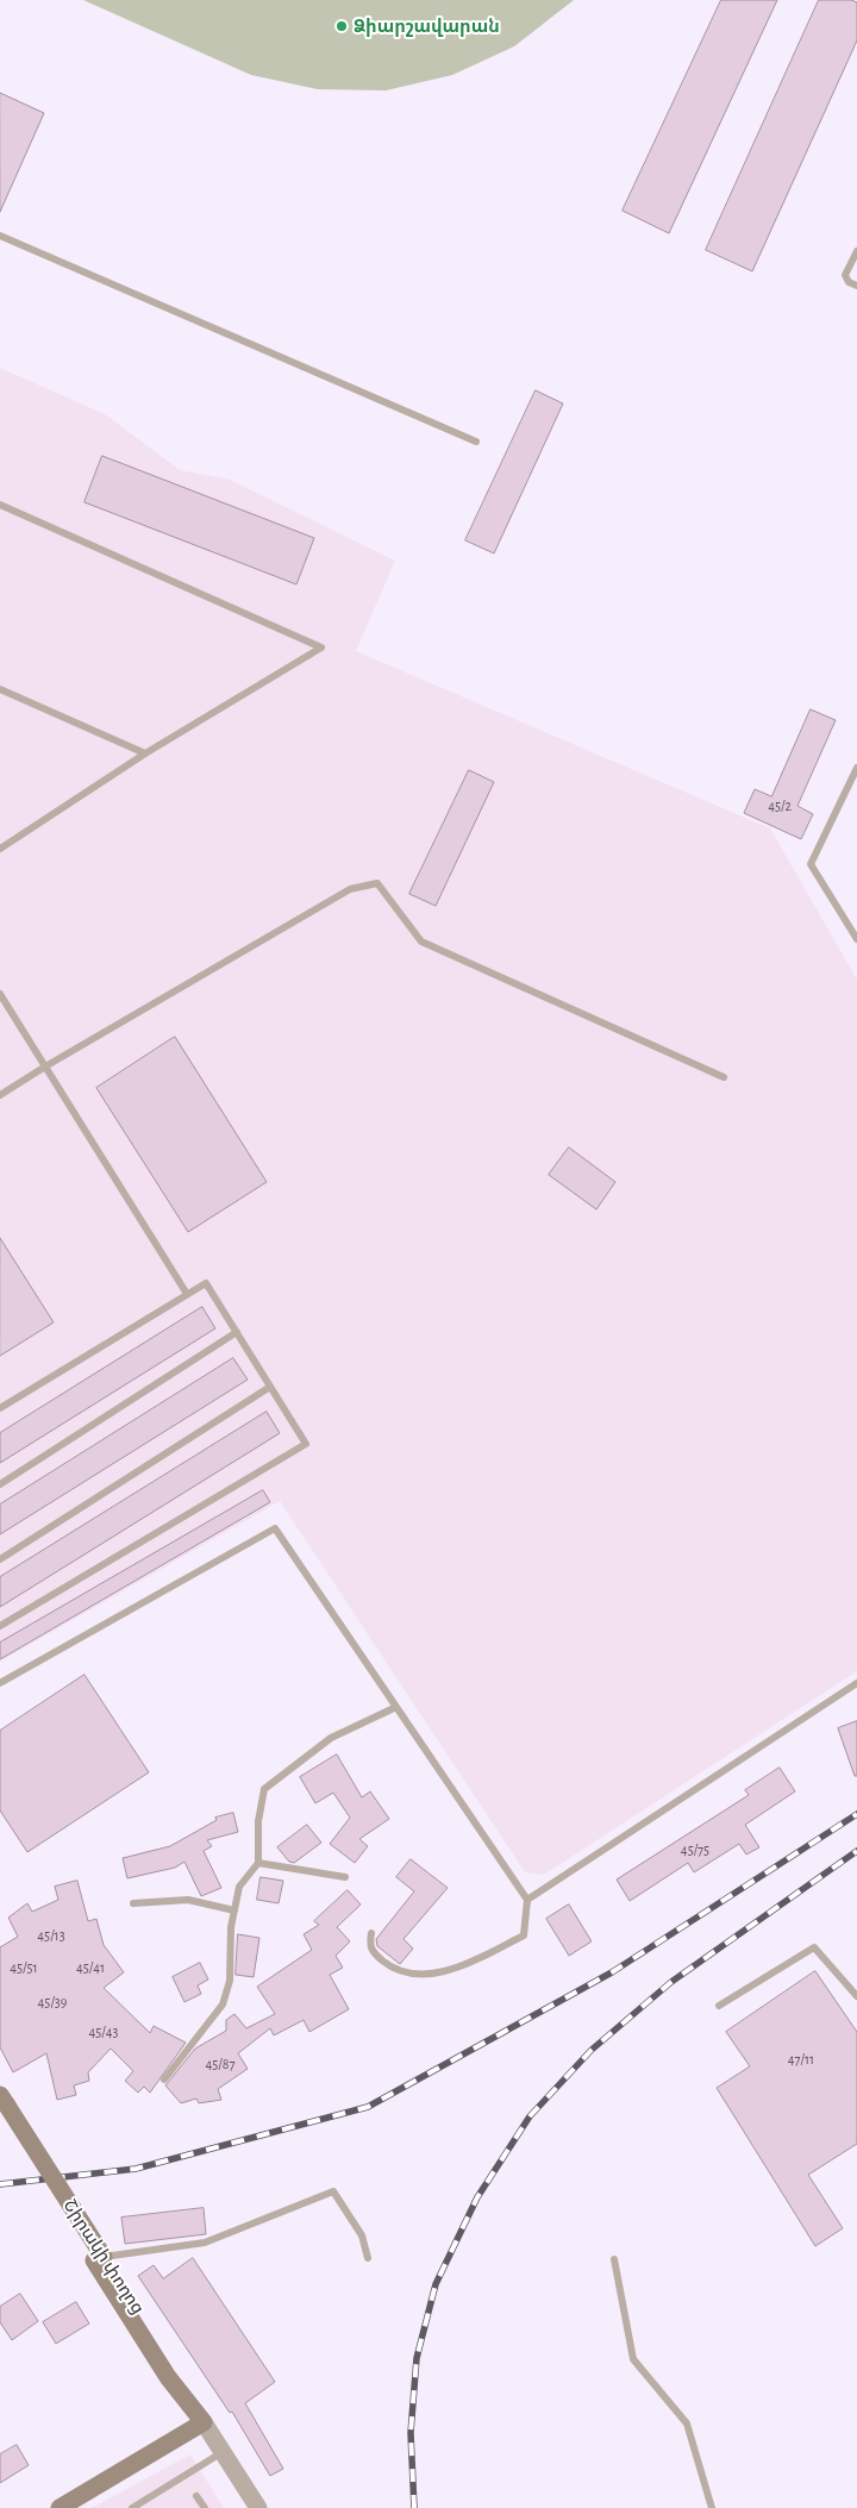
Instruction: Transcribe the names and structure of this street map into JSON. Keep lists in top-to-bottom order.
{
  "streets": {
    "main road": ["Շիրակի փողոց"]
  },
  "places": ["Ձիարշավարան"],
  "house_numbers": [
    "45/2",
    "45/75",
    "45/13",
    "45/51",
    "45/41",
    "45/39",
    "45/43",
    "47/11",
    "45/87"
  ]
}
